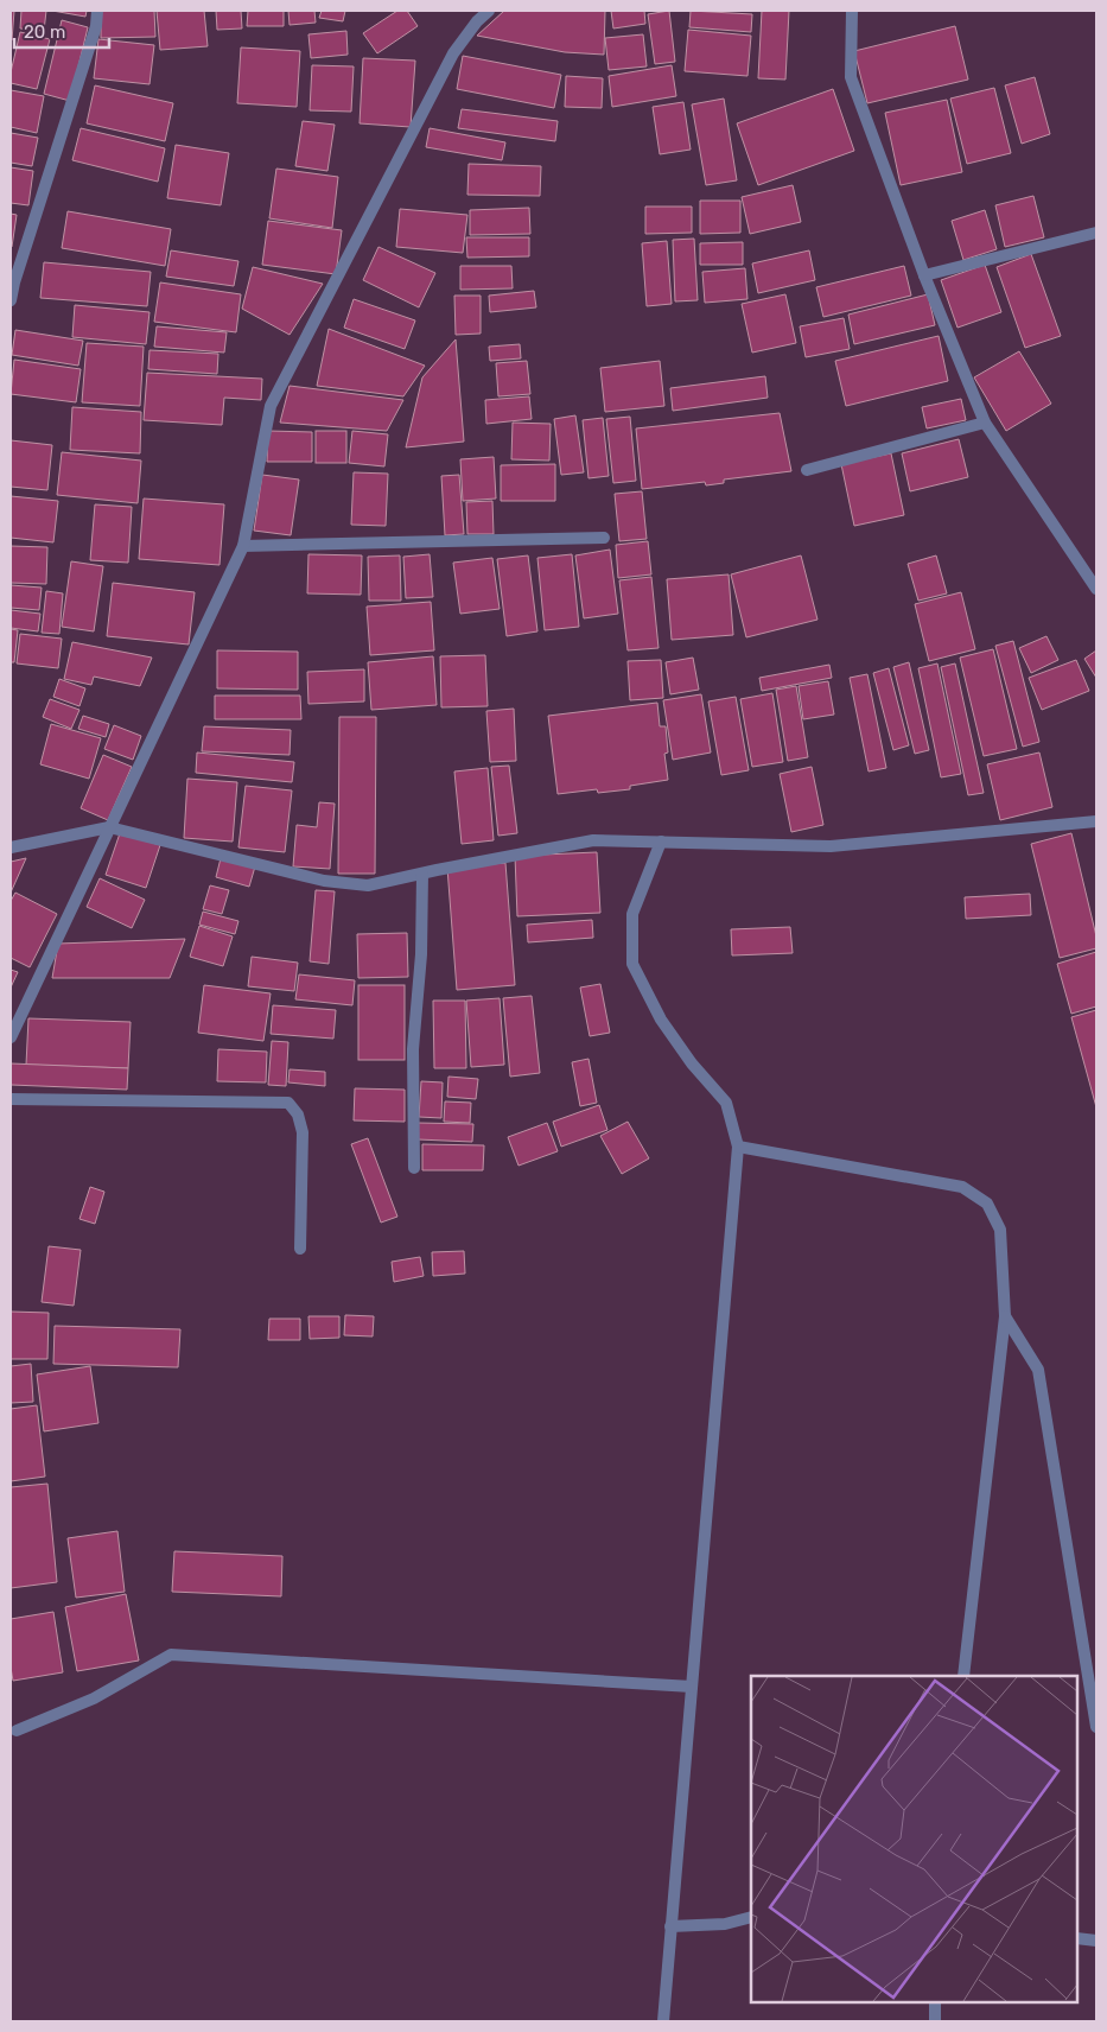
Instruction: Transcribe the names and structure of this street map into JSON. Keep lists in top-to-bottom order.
{
  "scale_bar": "20 m"
}
